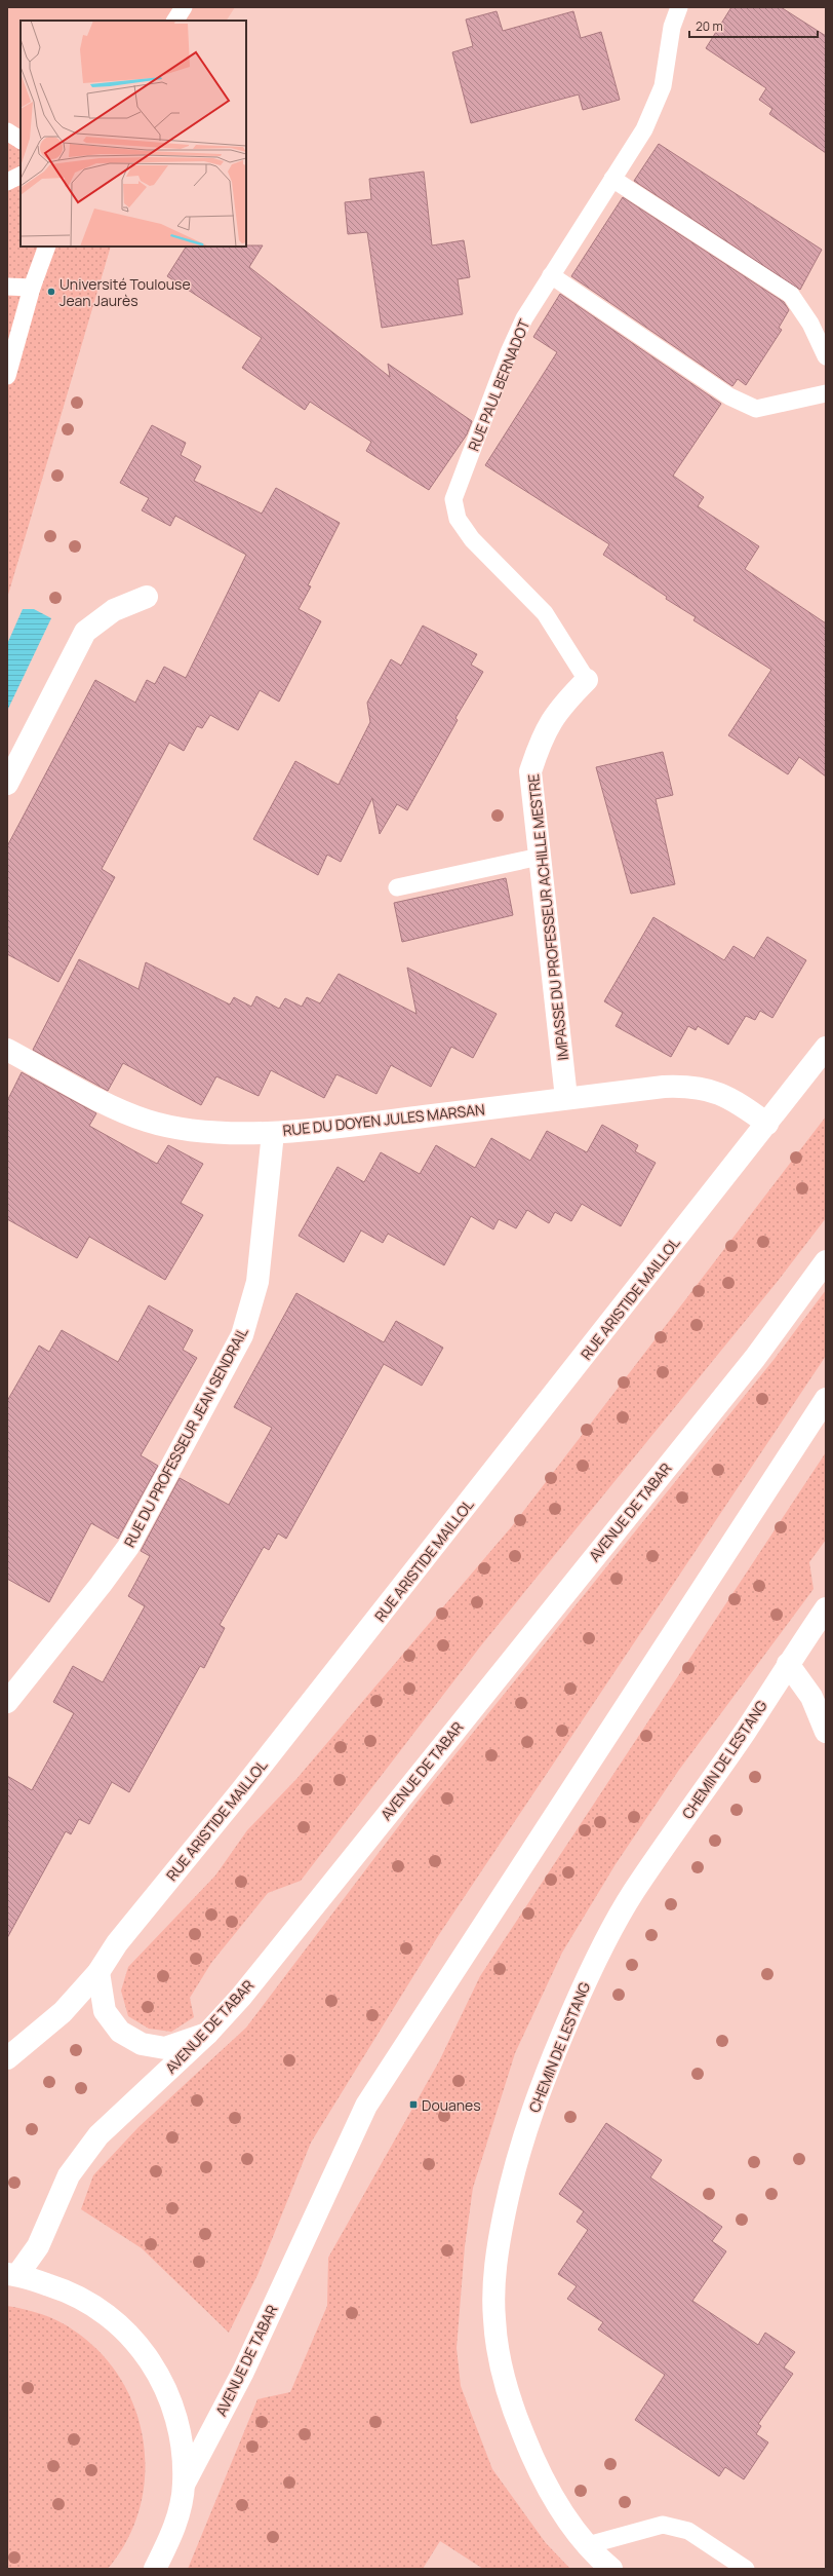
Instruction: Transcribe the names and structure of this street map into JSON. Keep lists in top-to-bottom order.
{
  "streets": {
    "street": [
      "IMPASSE DU PROFESSEUR ACHILLE MESTRE",
      "RUE DU DOYEN JULES MARSAN",
      "RUE ARISTIDE MAILLOL",
      "RUE DU PROFESSEUR JEAN SENDRAIL",
      "AVENUE DE TABAR",
      "CHEMIN DE LESTANG"
    ],
    "lane": ["RUE PAUL BERNADOT"]
  },
  "crossings": [
    ["RUE PAUL BERNADOT", "IMPASSE DU PROFESSEUR ACHILLE MESTRE"],
    ["IMPASSE DU PROFESSEUR ACHILLE MESTRE", "RUE DU DOYEN JULES MARSAN"],
    ["RUE DU DOYEN JULES MARSAN", "RUE ARISTIDE MAILLOL"],
    ["RUE DU DOYEN JULES MARSAN", "RUE DU PROFESSEUR JEAN SENDRAIL"]
  ],
  "places": {
    "other": ["Université Toulouse Jean Jaurès"],
    "transit": ["Douanes"]
  },
  "scale_bar": "20 m"
}
